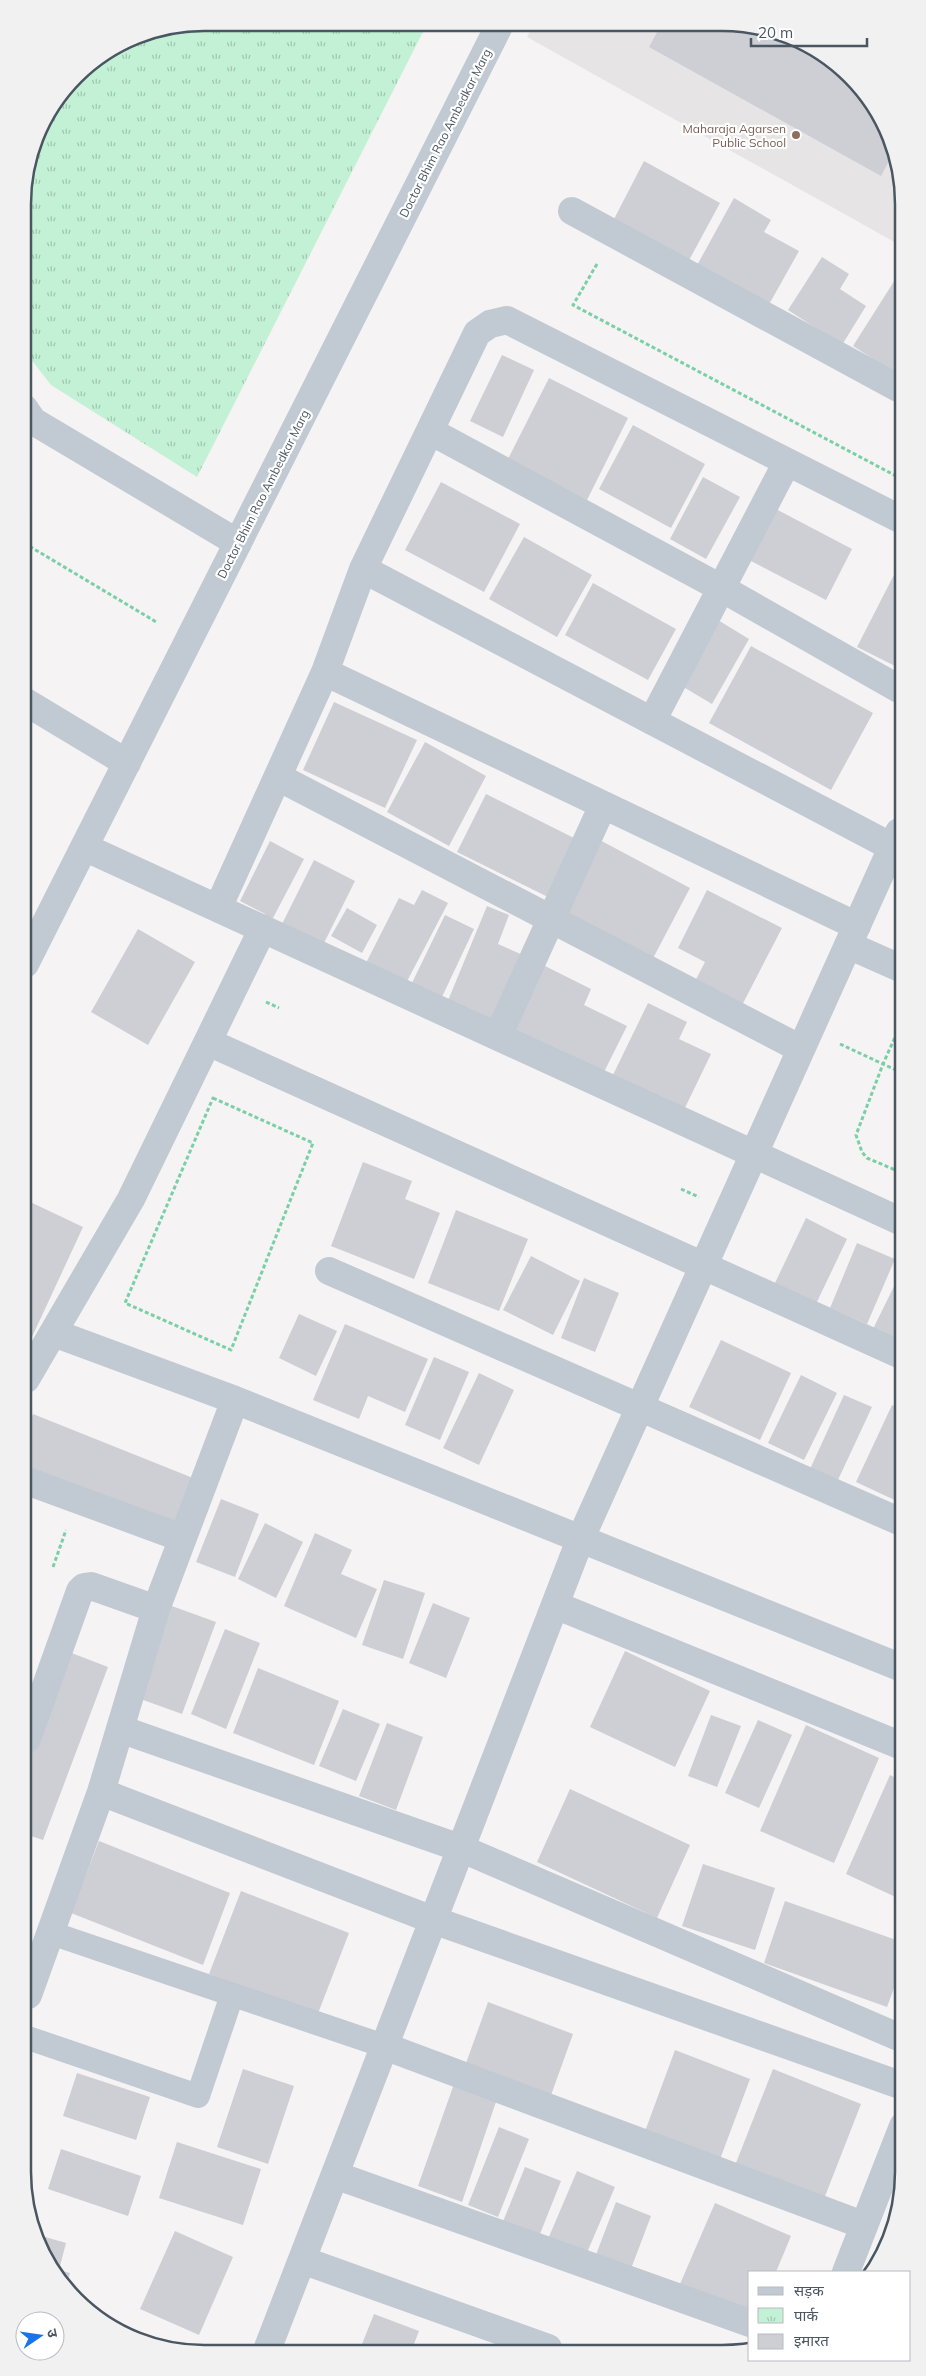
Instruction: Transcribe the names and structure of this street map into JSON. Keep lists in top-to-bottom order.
{
  "streets": {
    "street": ["Doctor Bhim Rao Ambedkar Marg"]
  },
  "places": ["Maharaja Agarsen Public School"],
  "legend": ["सड़क", "पार्क", "इमारत"],
  "scale_bar": "20 m",
  "north": "right"
}
